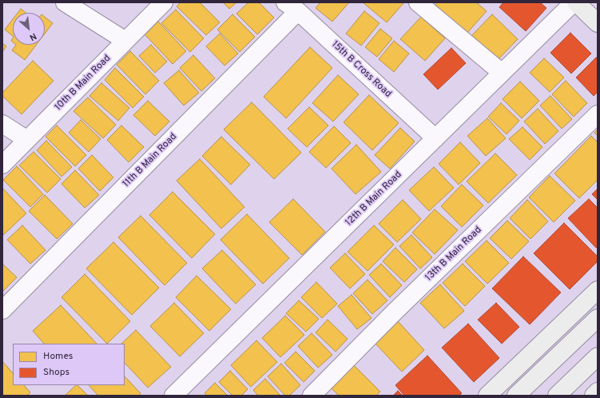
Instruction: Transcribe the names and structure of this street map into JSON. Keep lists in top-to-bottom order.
{
  "streets": {
    "street": [
      "15th B Cross Road",
      "10th B Main Road",
      "11th B Main Road",
      "12th B Main Road",
      "13th B Main Road"
    ]
  },
  "crossings": [
    ["15th B Cross Road", "11th B Main Road"],
    ["15th B Cross Road", "12th B Main Road"]
  ],
  "legend": ["Homes", "Shops"],
  "north": "bottom right"
}
